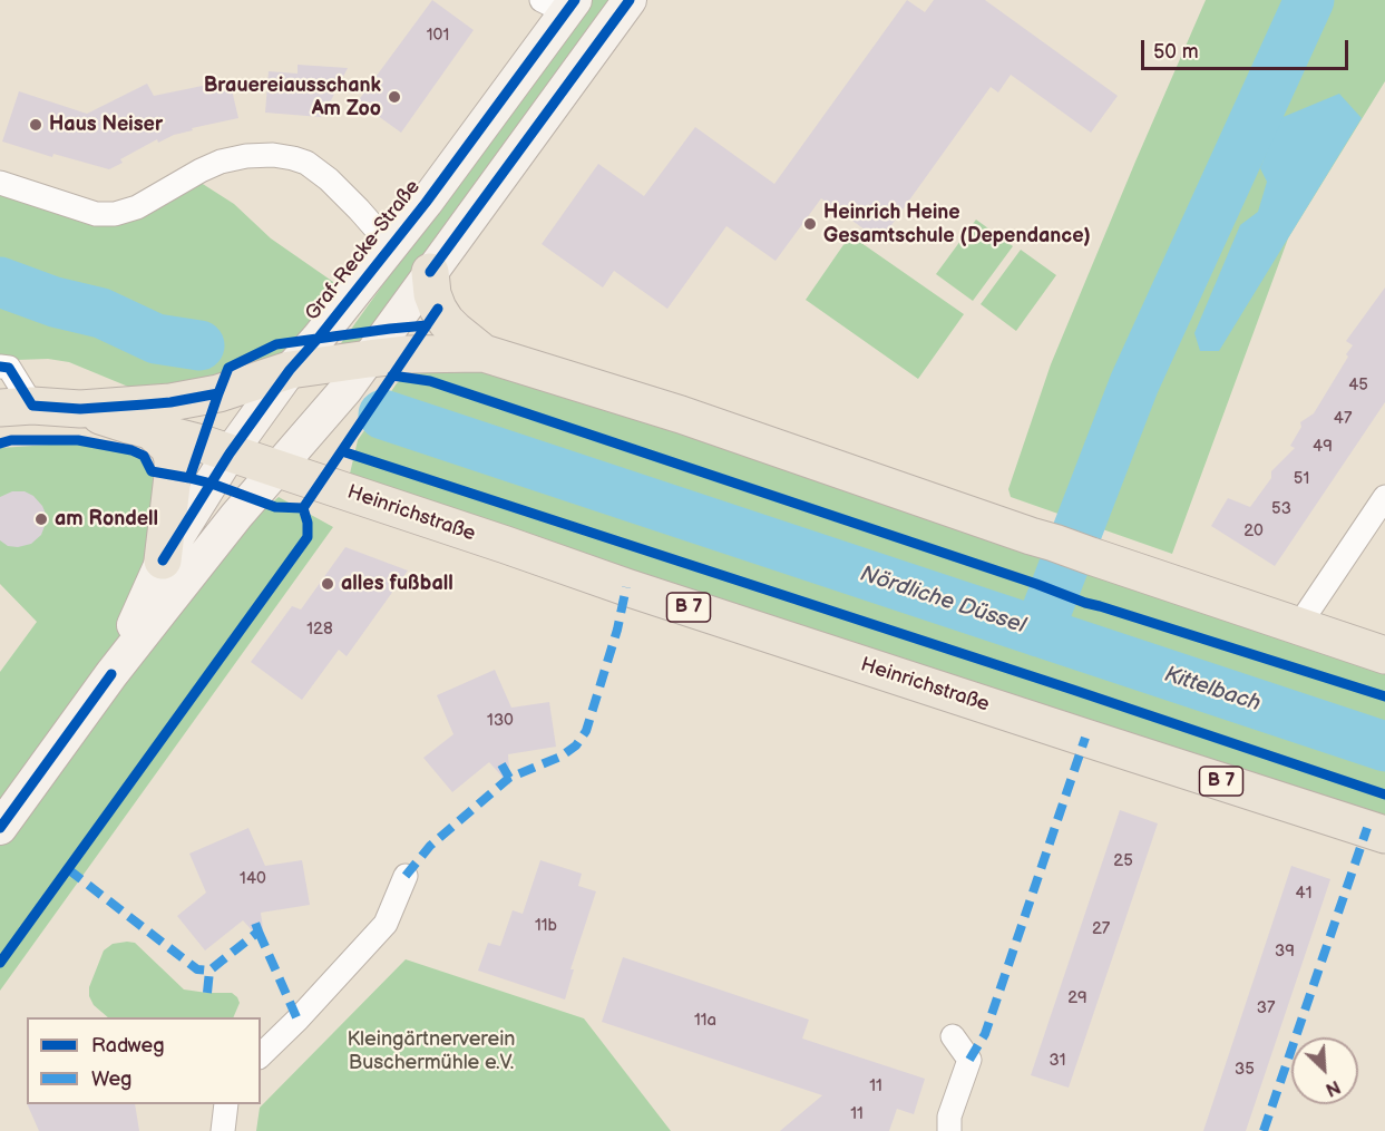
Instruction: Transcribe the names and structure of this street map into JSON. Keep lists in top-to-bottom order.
{
  "streets": {
    "main road": ["Heinrichstraße", "B 7"],
    "street": ["Graf-Recke-Straße"]
  },
  "crossings": [
    ["Graf-Recke-Straße", "Heinrichstraße"],
    ["Graf-Recke-Straße", "B 7"],
    ["Heinrichstraße", "B 7"]
  ],
  "water": ["Nördliche Düssel", "Kittelbach"],
  "parks": ["Kleingärtnerverein Buschermühle e.V."],
  "places": [
    "Brauereiausschank Am Zoo",
    "Haus Neiser",
    "Heinrich Heine Gesamtschule (Dependance)",
    "am Rondell",
    "alles fußball"
  ],
  "house_numbers": [
    "101",
    "45",
    "47",
    "49",
    "51",
    "53",
    "20",
    "128",
    "130",
    "25",
    "140",
    "41",
    "11b",
    "27",
    "39",
    "29",
    "37",
    "11a",
    "31",
    "35",
    "11",
    "11"
  ],
  "legend": ["Radweg", "Weg"],
  "scale_bar": "50 m",
  "north": "bottom right"
}
